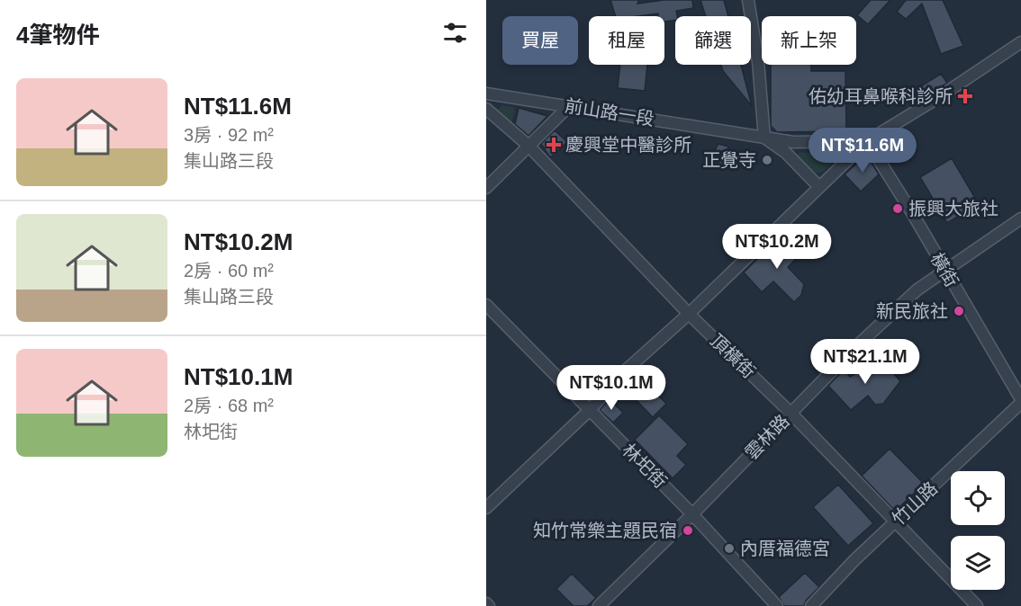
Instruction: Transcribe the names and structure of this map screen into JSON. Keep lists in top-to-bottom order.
{
  "streets": {
    "street": [
      "前山路一段",
      "橫街",
      "頂橫街",
      "雲林路",
      "林圯街",
      "竹山路"
    ]
  },
  "crossings": [
    ["前山路一段", "橫街"],
    ["橫街", "雲林路"],
    ["橫街", "竹山路"],
    ["頂橫街", "雲林路"],
    ["頂橫街", "竹山路"],
    ["雲林路", "林圯街"]
  ],
  "places": {
    "health": ["佑幼耳鼻喉科診所", "慶興堂中醫診所"],
    "other": [
      "正覺寺",
      "振興大旅社",
      "新民旅社",
      "知竹常樂主題民宿",
      "內厝福德宮"
    ]
  },
  "page": {
    "heading": "4筆物件",
    "chip": [
      "買屋",
      "租屋",
      "篩選",
      "新上架"
    ],
    "list": [
      {
        "name": "NT$11.6M",
        "note": "3房 · 92 m² · 集山路三段"
      },
      {
        "name": "NT$10.2M",
        "note": "2房 · 60 m² · 集山路三段"
      },
      {
        "name": "NT$10.1M",
        "note": "2房 · 68 m² · 林圯街"
      }
    ],
    "price": [
      "NT$11.6M",
      "NT$10.2M",
      "NT$21.1M",
      "NT$10.1M"
    ]
  }
}
